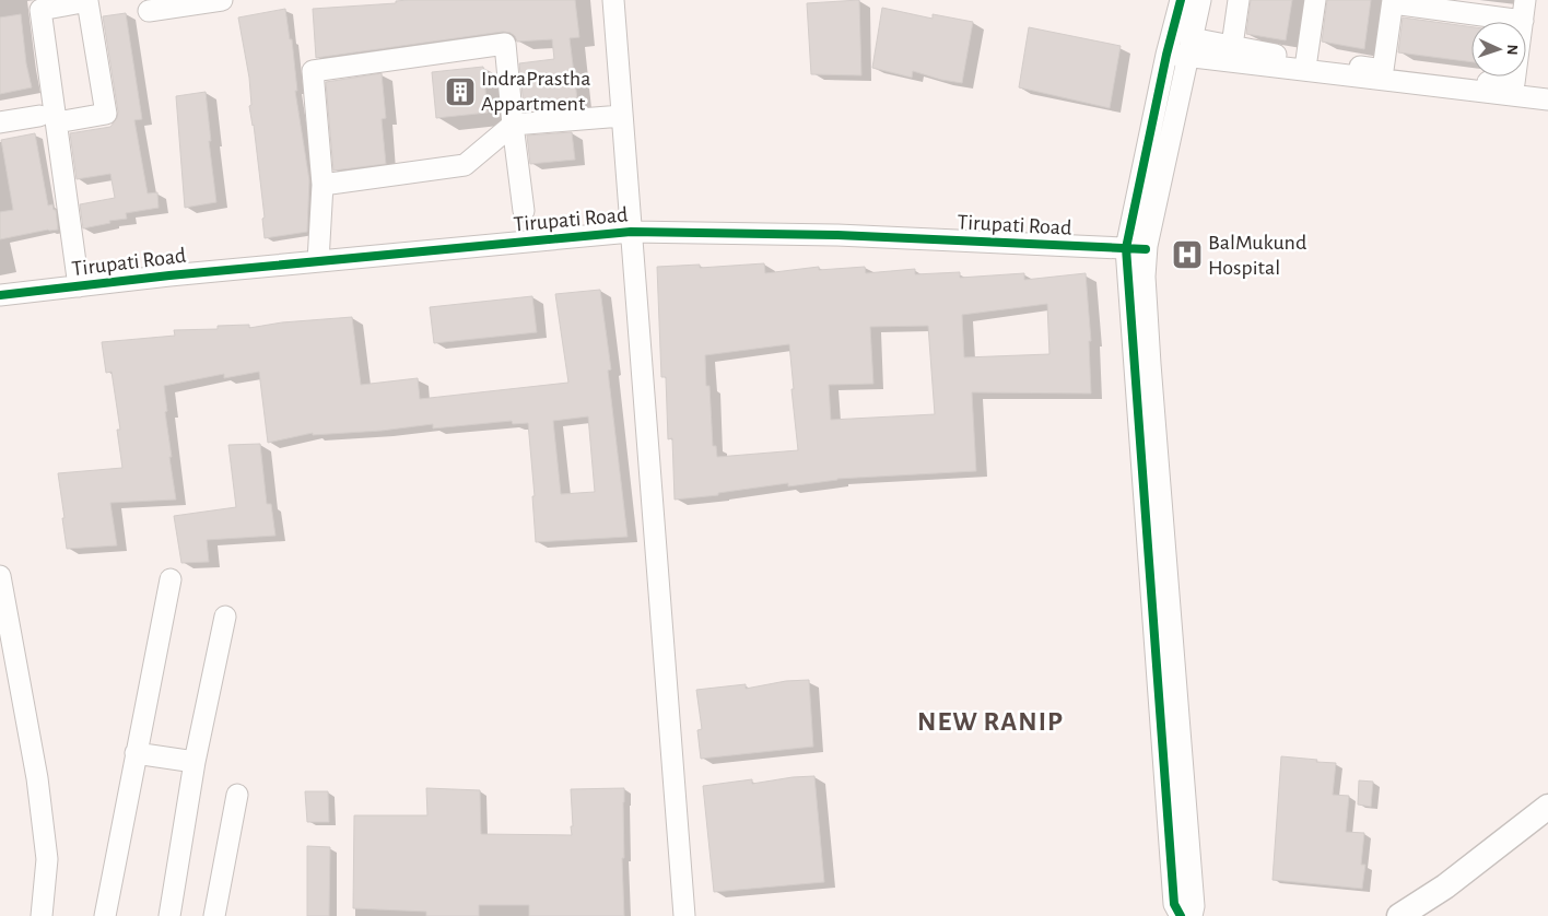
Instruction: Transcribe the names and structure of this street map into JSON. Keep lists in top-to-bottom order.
{
  "streets": {
    "street": ["Tirupati Road"]
  },
  "districts": ["NEW RANIP"],
  "places": {
    "building": ["IndraPrastha Appartment"],
    "hospital": ["BalMukund Hospital"]
  },
  "north": "right"
}
